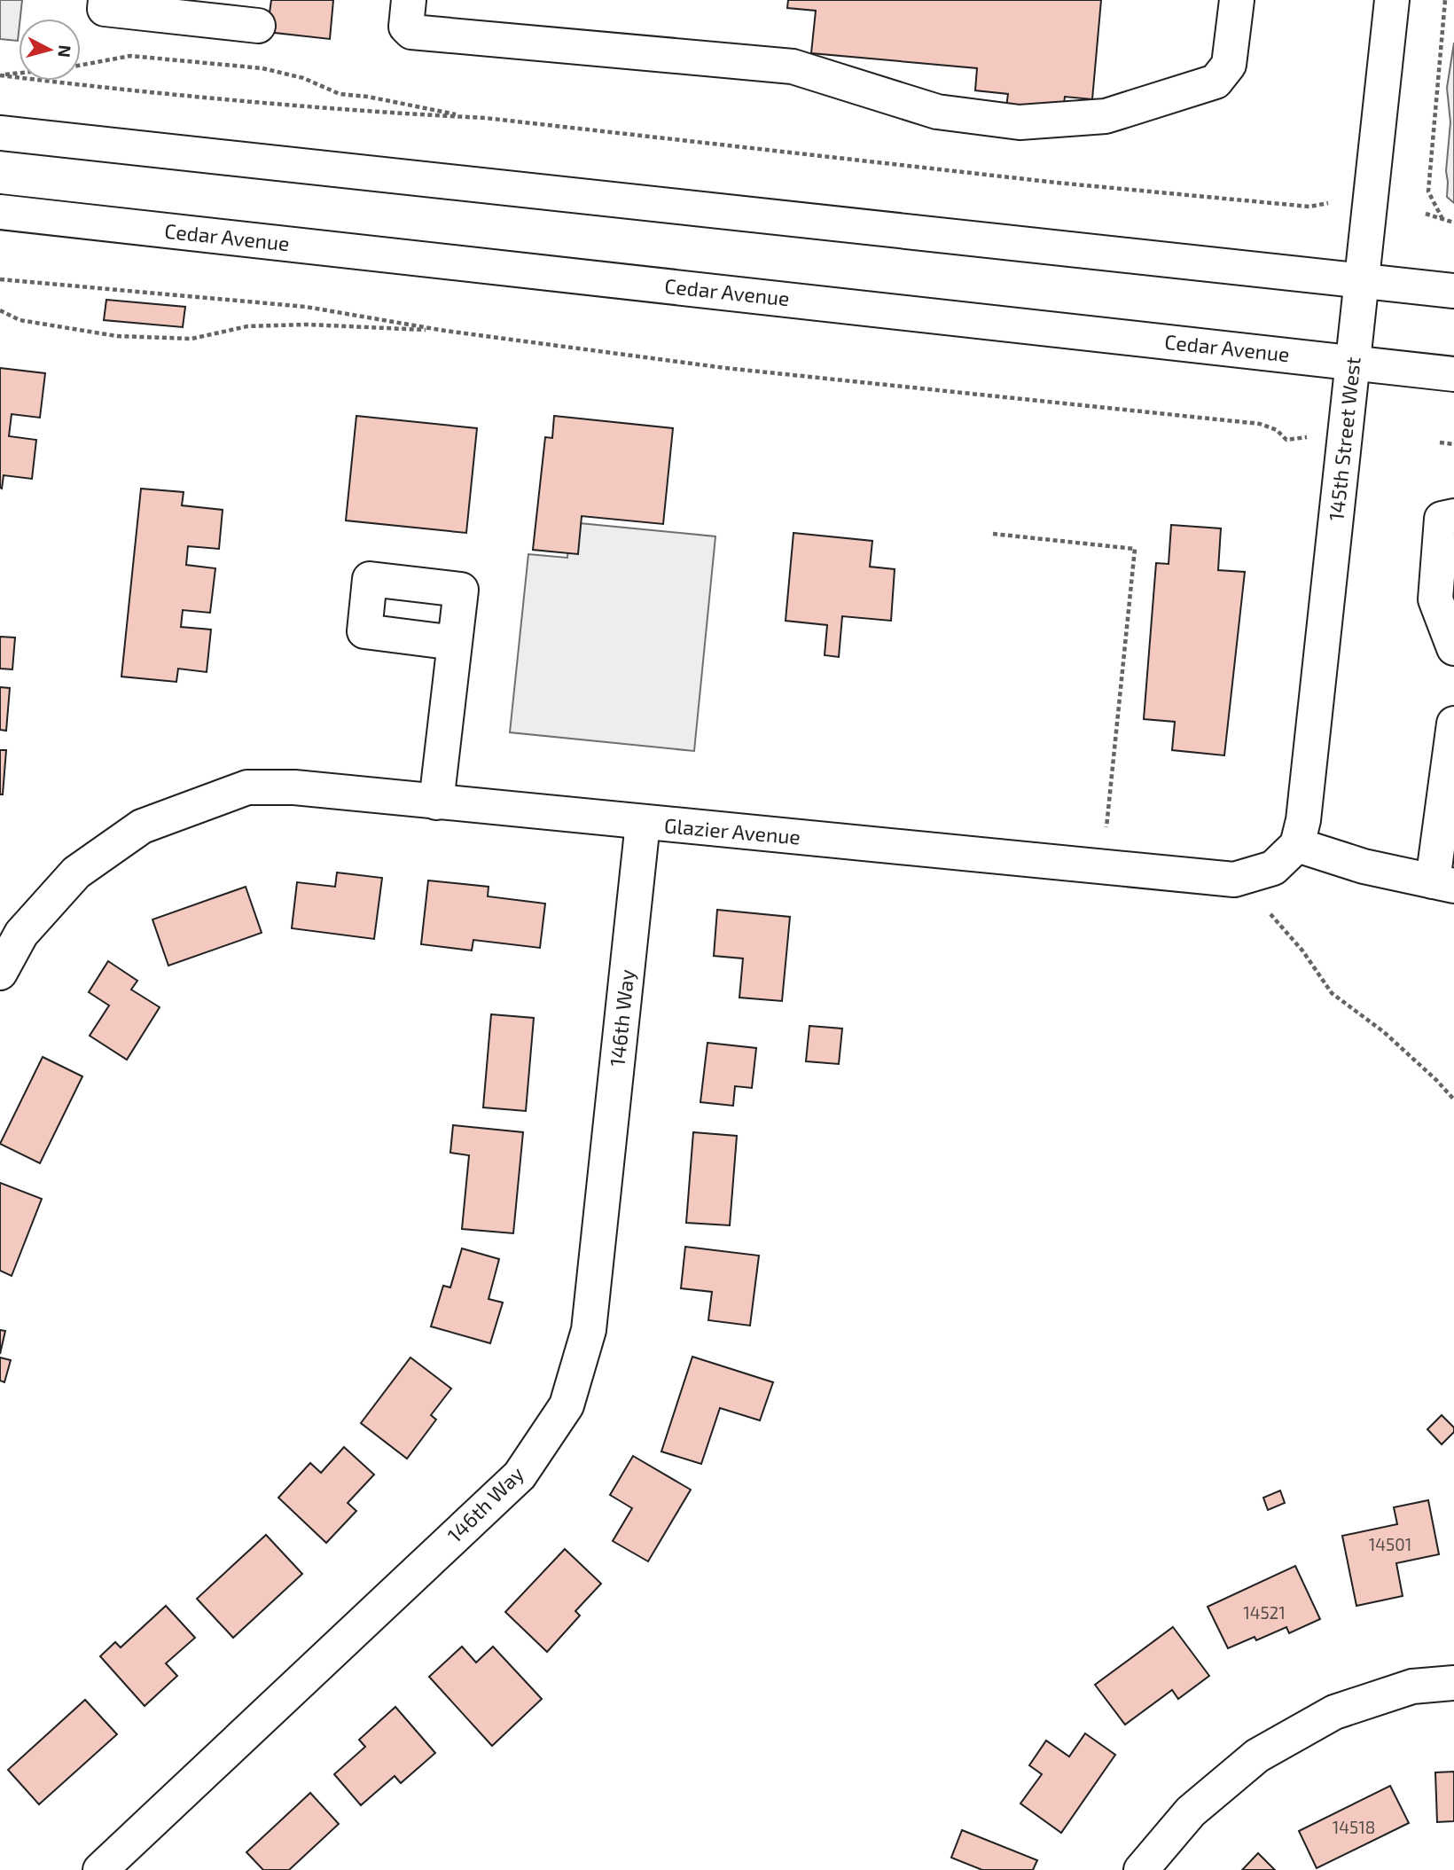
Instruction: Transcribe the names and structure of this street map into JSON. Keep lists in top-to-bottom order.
{
  "streets": {
    "main road": [
      "Cedar Avenue",
      "145th Street West",
      "Glazier Avenue",
      "146th Way"
    ]
  },
  "crossings": [
    ["Cedar Avenue", "145th Street West"],
    ["145th Street West", "Glazier Avenue"],
    ["Glazier Avenue", "146th Way"]
  ],
  "house_numbers": ["14501", "14521", "14518"],
  "north": "right"
}
